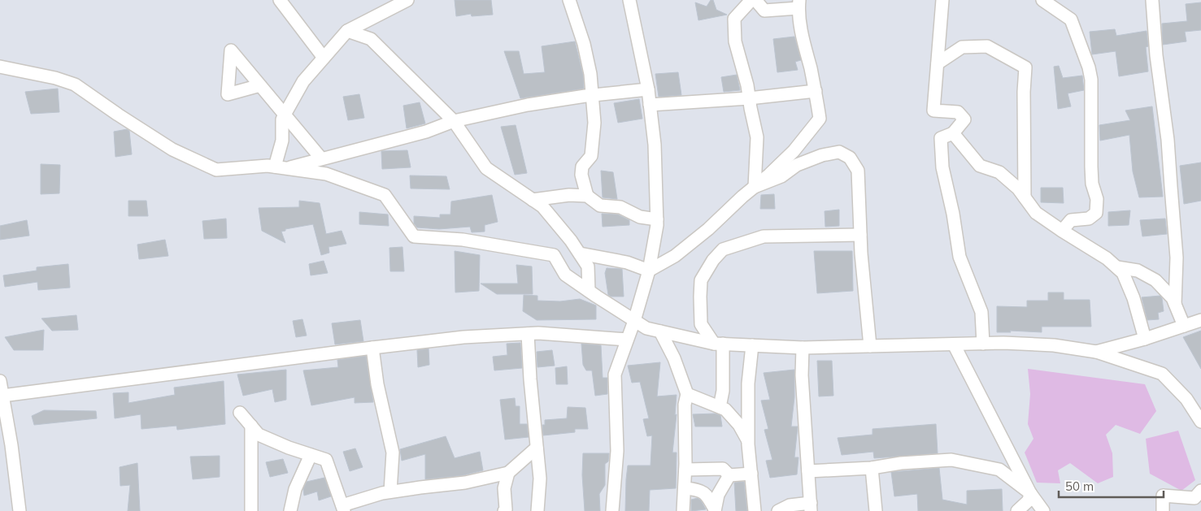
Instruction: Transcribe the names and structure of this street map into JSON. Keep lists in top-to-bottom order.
{
  "scale_bar": "50 m"
}
